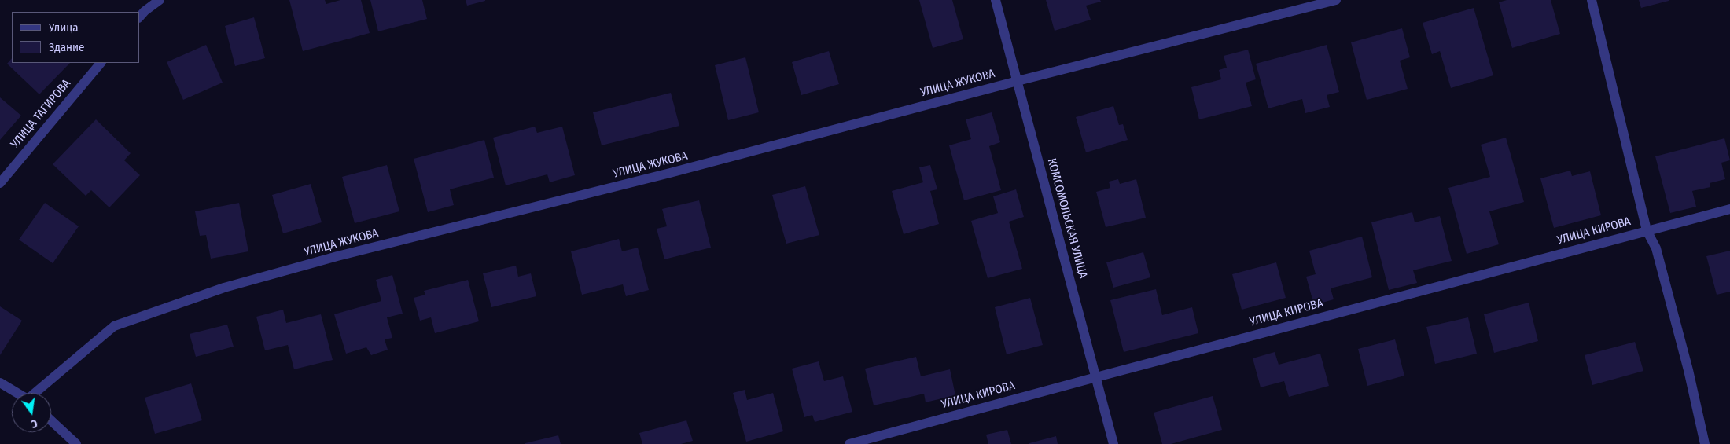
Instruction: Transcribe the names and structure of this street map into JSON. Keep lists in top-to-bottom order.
{
  "streets": {
    "street": [
      "УЛИЦА ЖУКОВА",
      "УЛИЦА ТАГИРОВА",
      "КОМСОМОЛЬСКАЯ УЛИЦА",
      "УЛИЦА КИРОВА"
    ]
  },
  "crossings": [
    ["УЛИЦА ЖУКОВА", "КОМСОМОЛЬСКАЯ УЛИЦА"],
    ["КОМСОМОЛЬСКАЯ УЛИЦА", "УЛИЦА КИРОВА"]
  ],
  "legend": ["Улица", "Здание"],
  "north": "bottom"
}
